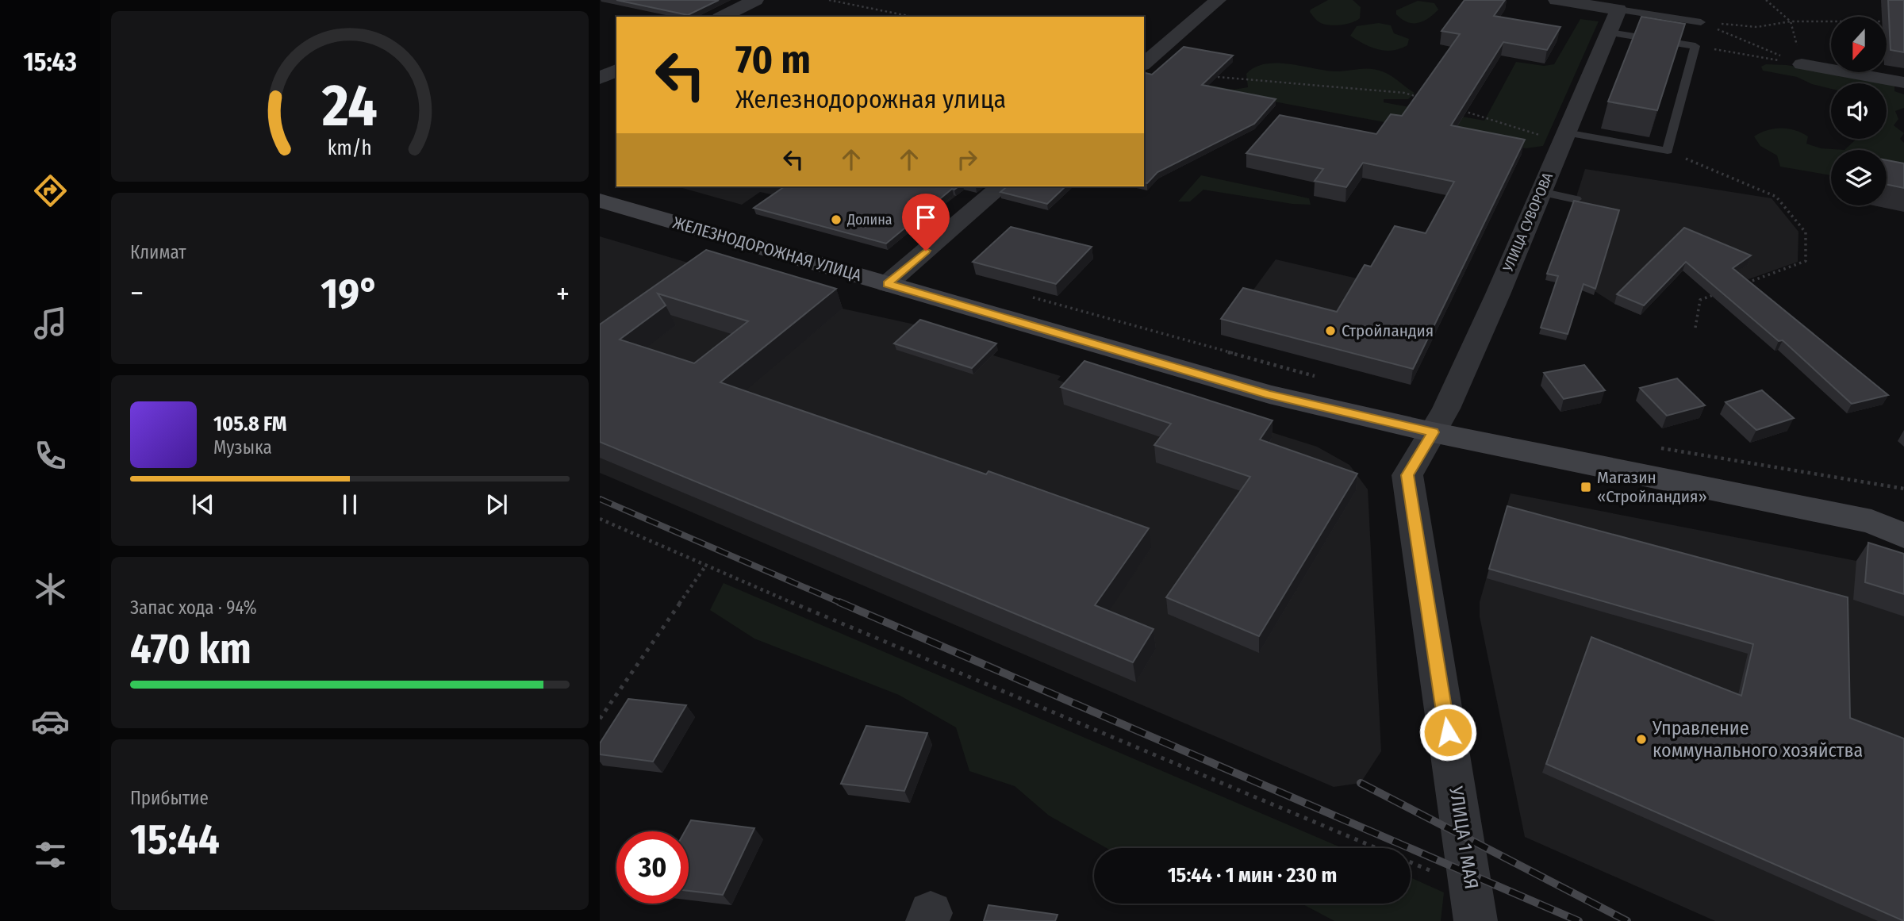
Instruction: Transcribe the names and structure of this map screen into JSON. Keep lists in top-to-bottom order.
{
  "streets": {
    "main road": ["ЖЕЛЕЗНОДОРОЖНАЯ УЛИЦА"],
    "street": ["УЛИЦА СУВОРОВА", "УЛИЦА 1 МАЯ"]
  },
  "crossings": [
    ["УЛИЦА СУВОРОВА", "ЖЕЛЕЗНОДОРОЖНАЯ УЛИЦА"],
    ["УЛИЦА СУВОРОВА", "УЛИЦА 1 МАЯ"],
    ["ЖЕЛЕЗНОДОРОЖНАЯ УЛИЦА", "УЛИЦА 1 МАЯ"]
  ],
  "places": {
    "other": ["Долина", "Стройландия", "Управление коммунального хозяйства"],
    "transit": ["Магазин «Стройландия»"]
  },
  "north": "bottom",
  "page": {
    "tabs": "15:43",
    "turn": ["70 m", "Железнодорожная улица"],
    "tile": [
      "Климат",
      ["Запас хода · 94%", "470 km"],
      ["Прибытие", "15:44"]
    ],
    "heat": ["−", "19°", "+"],
    "song": ["105.8 FM", "Музыка"],
    "limit": "30",
    "trip": "15:44 · 1 мин · 230 m",
    "gauge": ["24", "km/h"]
  }
}
